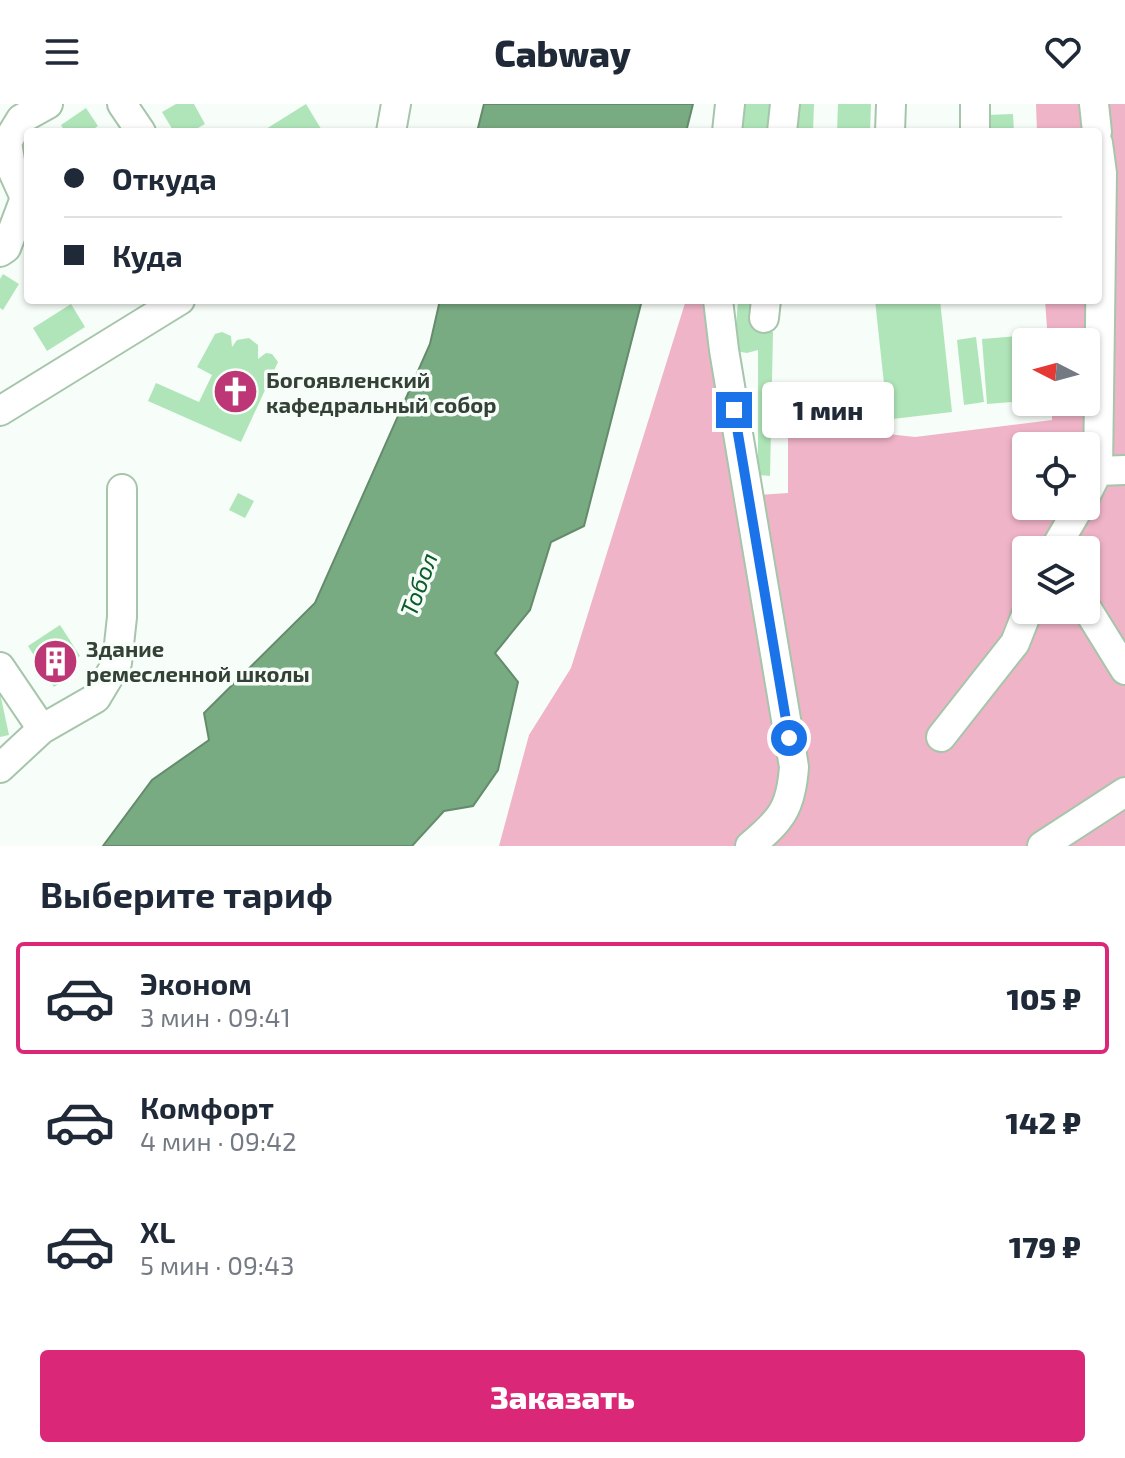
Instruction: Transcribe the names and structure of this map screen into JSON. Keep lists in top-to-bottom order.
{
  "water": ["Тобол"],
  "places": {
    "church": ["Богоявленский кафедральный собор"],
    "building": ["Здание ремесленной школы"]
  },
  "north": "left",
  "page": {
    "header": "Cabway",
    "banner": ["Откуда", "Куда"],
    "bubble": "1 мин",
    "heading": "Выберите тариф",
    "list": [
      {
        "name": "Эконом",
        "note": "3 мин · 09:41",
        "value": "105 ₽"
      },
      {
        "name": "Комфорт",
        "note": "4 мин · 09:42",
        "value": "142 ₽"
      },
      {
        "name": "XL",
        "note": "5 мин · 09:43",
        "value": "179 ₽"
      }
    ],
    "buttons": "Заказать"
  }
}
